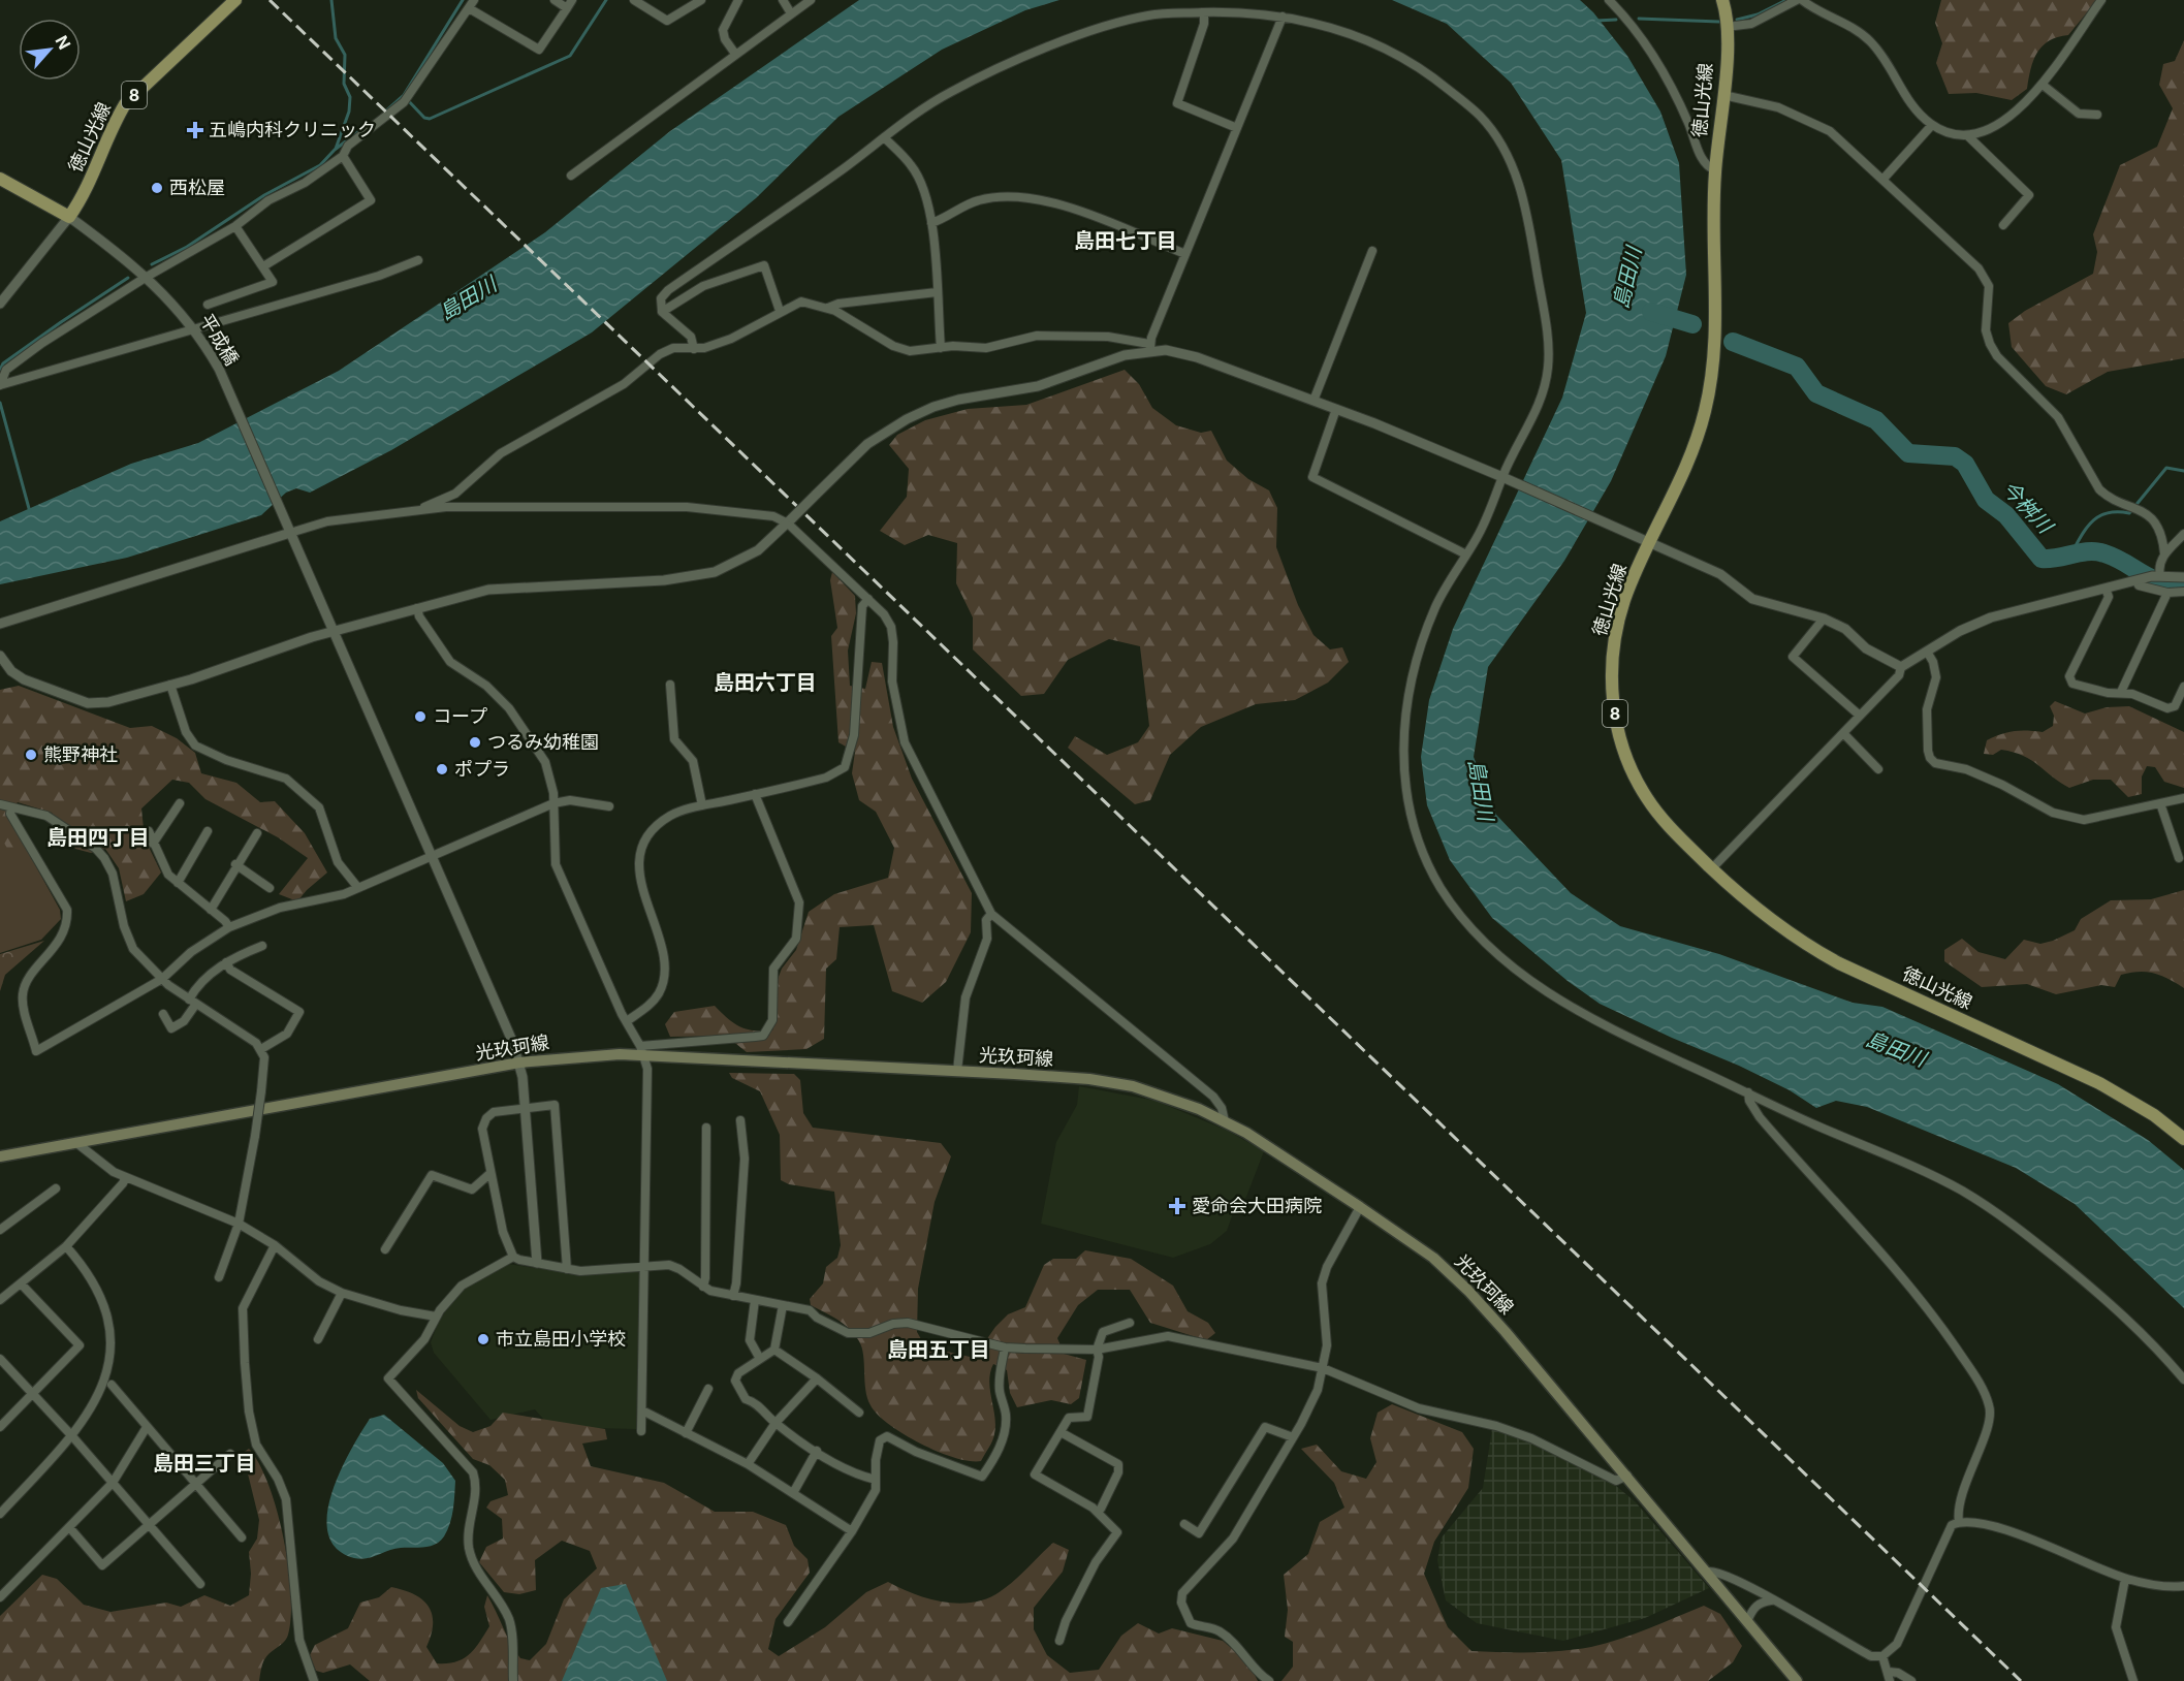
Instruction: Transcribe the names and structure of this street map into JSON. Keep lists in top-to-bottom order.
{
  "streets": {
    "main road": ["8", "徳山光線", "光玖珂線"],
    "street": ["平成橋"]
  },
  "crossings": [
    ["徳山光線", "平成橋"],
    ["平成橋", "光玖珂線"]
  ],
  "districts": [
    "島田七丁目",
    "島田六丁目",
    "島田四丁目",
    "島田五丁目",
    "島田三丁目"
  ],
  "water": ["島田川", "今桝川"],
  "places": {
    "health": ["五嶋内科クリニック", "愛命会大田病院"],
    "other": [
      "西松屋",
      "コープ",
      "つるみ幼稚園",
      "熊野神社",
      "ポプラ",
      "市立島田小学校"
    ]
  },
  "north": "top right"
}
